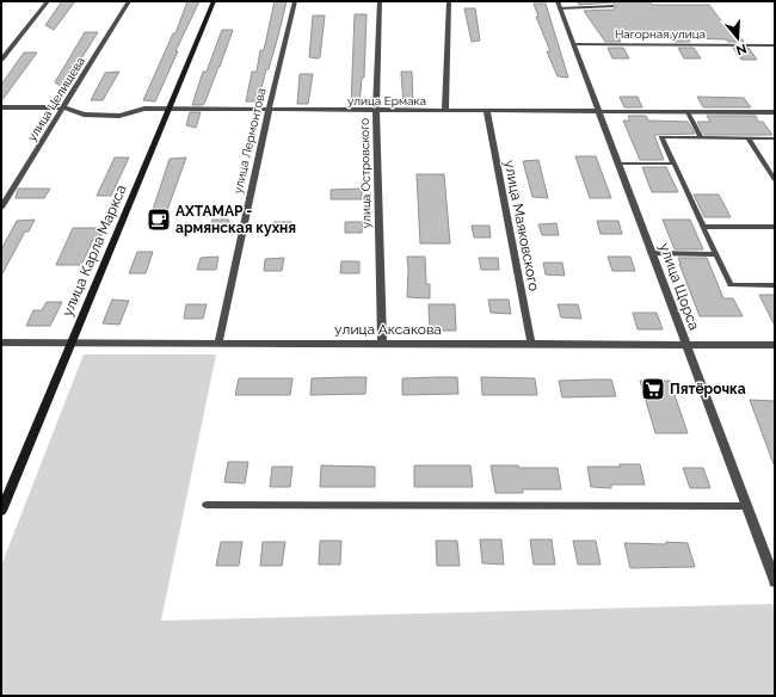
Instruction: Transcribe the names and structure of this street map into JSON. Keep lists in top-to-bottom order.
{
  "streets": {
    "main road": ["улица Карла Маркса"],
    "street": [
      "Нагорная улица",
      "улица Целищева",
      "улица Ермака",
      "улица Лермонтова",
      "улица Островского",
      "улица Маяковского",
      "улица Щорса",
      "улица Аксакова"
    ]
  },
  "crossings": [
    ["Нагорная улица", "улица Щорса"],
    ["улица Целищева", "улица Ермака"],
    ["улица Ермака", "улица Лермонтова"],
    ["улица Ермака", "улица Островского"],
    ["улица Ермака", "улица Маяковского"],
    ["улица Ермака", "улица Карла Маркса"],
    ["улица Ермака", "улица Щорса"],
    ["улица Лермонтова", "улица Аксакова"],
    ["улица Островского", "улица Аксакова"],
    ["улица Маяковского", "улица Аксакова"],
    ["улица Карла Маркса", "улица Аксакова"],
    ["улица Щорса", "улица Аксакова"]
  ],
  "places": {
    "cafe": ["АХТАМАР - армянская кухня"],
    "supermarket": ["Пятёрочка"]
  },
  "north": "bottom"
}
